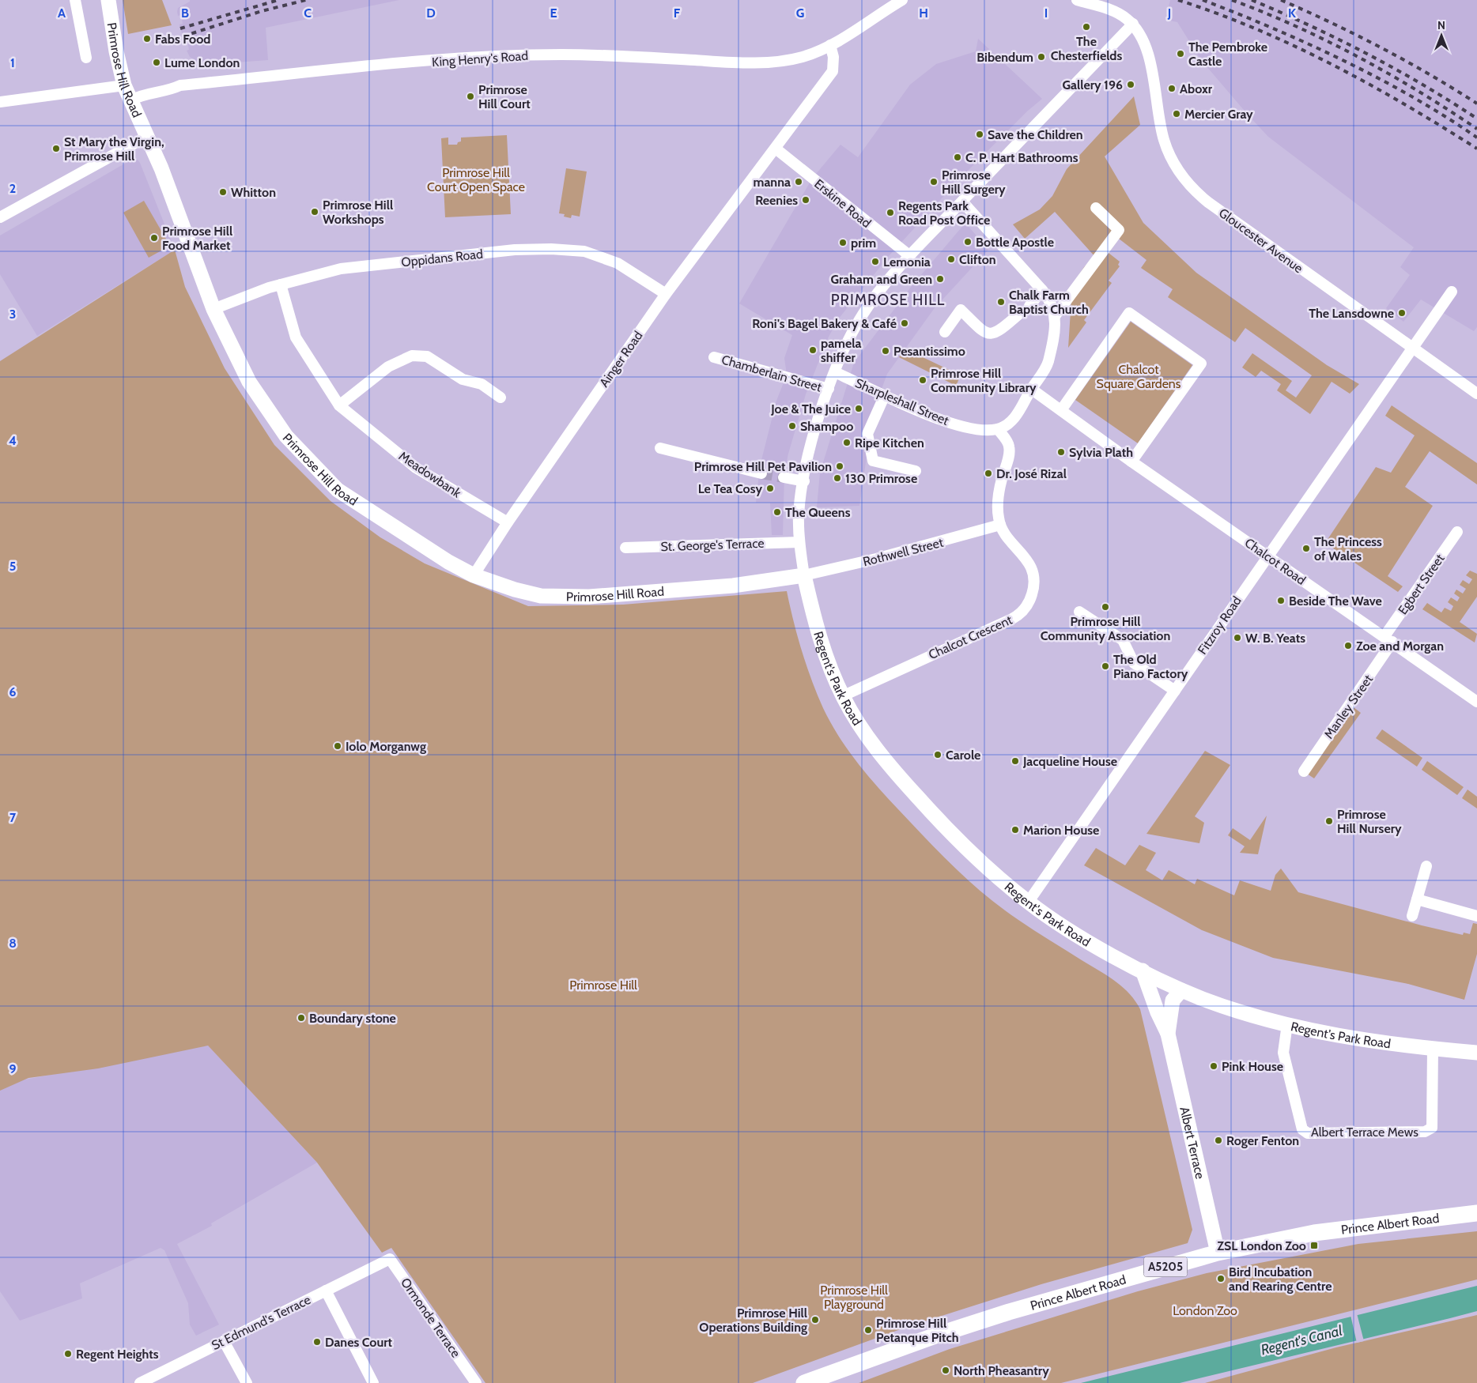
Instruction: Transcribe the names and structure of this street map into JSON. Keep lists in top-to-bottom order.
{
  "streets": {
    "main road": ["Prince Albert Road", "A5205"],
    "street": [
      "King Henry's Road",
      "Primrose Hill Road",
      "Erskine Road",
      "Gloucester Avenue",
      "Oppidans Road",
      "Ainger Road",
      "Chamberlain Street",
      "Sharpleshall Street",
      "Meadowbank",
      "St. George's Terrace",
      "Rothwell Street",
      "Chalcot Road",
      "Egbert Street",
      "Fitzroy Road",
      "Chalcot Crescent",
      "Regent's Park Road",
      "Manley Street",
      "Albert Terrace Mews",
      "Albert Terrace",
      "Ormonde Terrace",
      "St Edmund's Terrace"
    ]
  },
  "crossings": [
    ["King Henry's Road", "Primrose Hill Road"],
    ["Primrose Hill Road", "Oppidans Road"],
    ["Primrose Hill Road", "Ainger Road"],
    ["Primrose Hill Road", "Rothwell Street"],
    ["Primrose Hill Road", "Regent's Park Road"],
    ["Erskine Road", "Ainger Road"],
    ["Erskine Road", "Regent's Park Road"],
    ["Gloucester Avenue", "Fitzroy Road"],
    ["Gloucester Avenue", "Regent's Park Road"],
    ["Oppidans Road", "Ainger Road"],
    ["Oppidans Road", "Meadowbank"],
    ["Ainger Road", "Meadowbank"],
    ["Chamberlain Street", "Regent's Park Road"],
    ["Sharpleshall Street", "Chalcot Road"],
    ["Sharpleshall Street", "Chalcot Crescent"],
    ["Sharpleshall Street", "Regent's Park Road"],
    ["St. George's Terrace", "Regent's Park Road"],
    ["Rothwell Street", "Chalcot Crescent"],
    ["Rothwell Street", "Regent's Park Road"],
    ["Chalcot Road", "Egbert Street"],
    ["Chalcot Road", "Fitzroy Road"],
    ["Chalcot Road", "Manley Street"],
    ["Egbert Street", "Manley Street"],
    ["Fitzroy Road", "Regent's Park Road"],
    ["Chalcot Crescent", "Regent's Park Road"],
    ["Regent's Park Road", "Albert Terrace Mews"],
    ["Regent's Park Road", "Albert Terrace"],
    ["Albert Terrace", "Prince Albert Road"],
    ["Ormonde Terrace", "St Edmund's Terrace"]
  ],
  "districts": ["PRIMROSE HILL"],
  "water": ["Regent's Canal"],
  "parks": [
    "Primrose Hill Court Open Space",
    "Chalcot Square Gardens",
    "Primrose Hill",
    "Primrose Hill Playground",
    "London Zoo"
  ],
  "places": {
    "other": [
      "The Chesterfields",
      "Fabs Food",
      "The Pembroke Castle",
      "Bibendum",
      "Lume London",
      "Gallery 196",
      "Aboxr",
      "Primrose Hill Court",
      "Mercier Gray",
      "Save the Children",
      "St Mary the Virgin, Primrose Hill",
      "C. P. Hart Bathrooms",
      "manna",
      "Primrose Hill Surgery",
      "Whitton",
      "Reenies",
      "Primrose Hill Workshops",
      "Regents Park Road Post Office",
      "Primrose Hill Food Market",
      "Bottle Apostle",
      "prim",
      "Clifton",
      "Lemonia",
      "Graham and Green",
      "Chalk Farm Baptist Church",
      "The Lansdowne",
      "Roni's Bagel Bakery & Café",
      "pamela shiffer",
      "Pesantissimo",
      "Primrose Hill Community Library",
      "Joe & The Juice",
      "Shampoo",
      "Ripe Kitchen",
      "Sylvia Plath",
      "Primrose Hill Pet Pavilion",
      "Dr. José Rizal",
      "130 Primrose",
      "Le Tea Cosy",
      "The Queens",
      "The Princess of Wales",
      "Beside The Wave",
      "Primrose Hill Community Association",
      "W. B. Yeats",
      "Zoe and Morgan",
      "The Old Piano Factory",
      "Iolo Morganwg",
      "Carole",
      "Jacqueline House",
      "Primrose Hill Nursery",
      "Marion House",
      "Boundary stone",
      "Pink House",
      "Roger Fenton",
      "Bird Incubation and Rearing Centre",
      "Primrose Hill Operations Building",
      "Primrose Hill Petanque Pitch",
      "Danes Court",
      "Regent Heights",
      "North Pheasantry"
    ],
    "transit": ["ZSL London Zoo"]
  },
  "north": "top",
  "grid": {
    "columns": [
      "A",
      "B",
      "C",
      "D",
      "E",
      "F",
      "G",
      "H",
      "I",
      "J",
      "K"
    ],
    "rows": [
      "1",
      "2",
      "3",
      "4",
      "5",
      "6",
      "7",
      "8",
      "9"
    ]
  }
}
